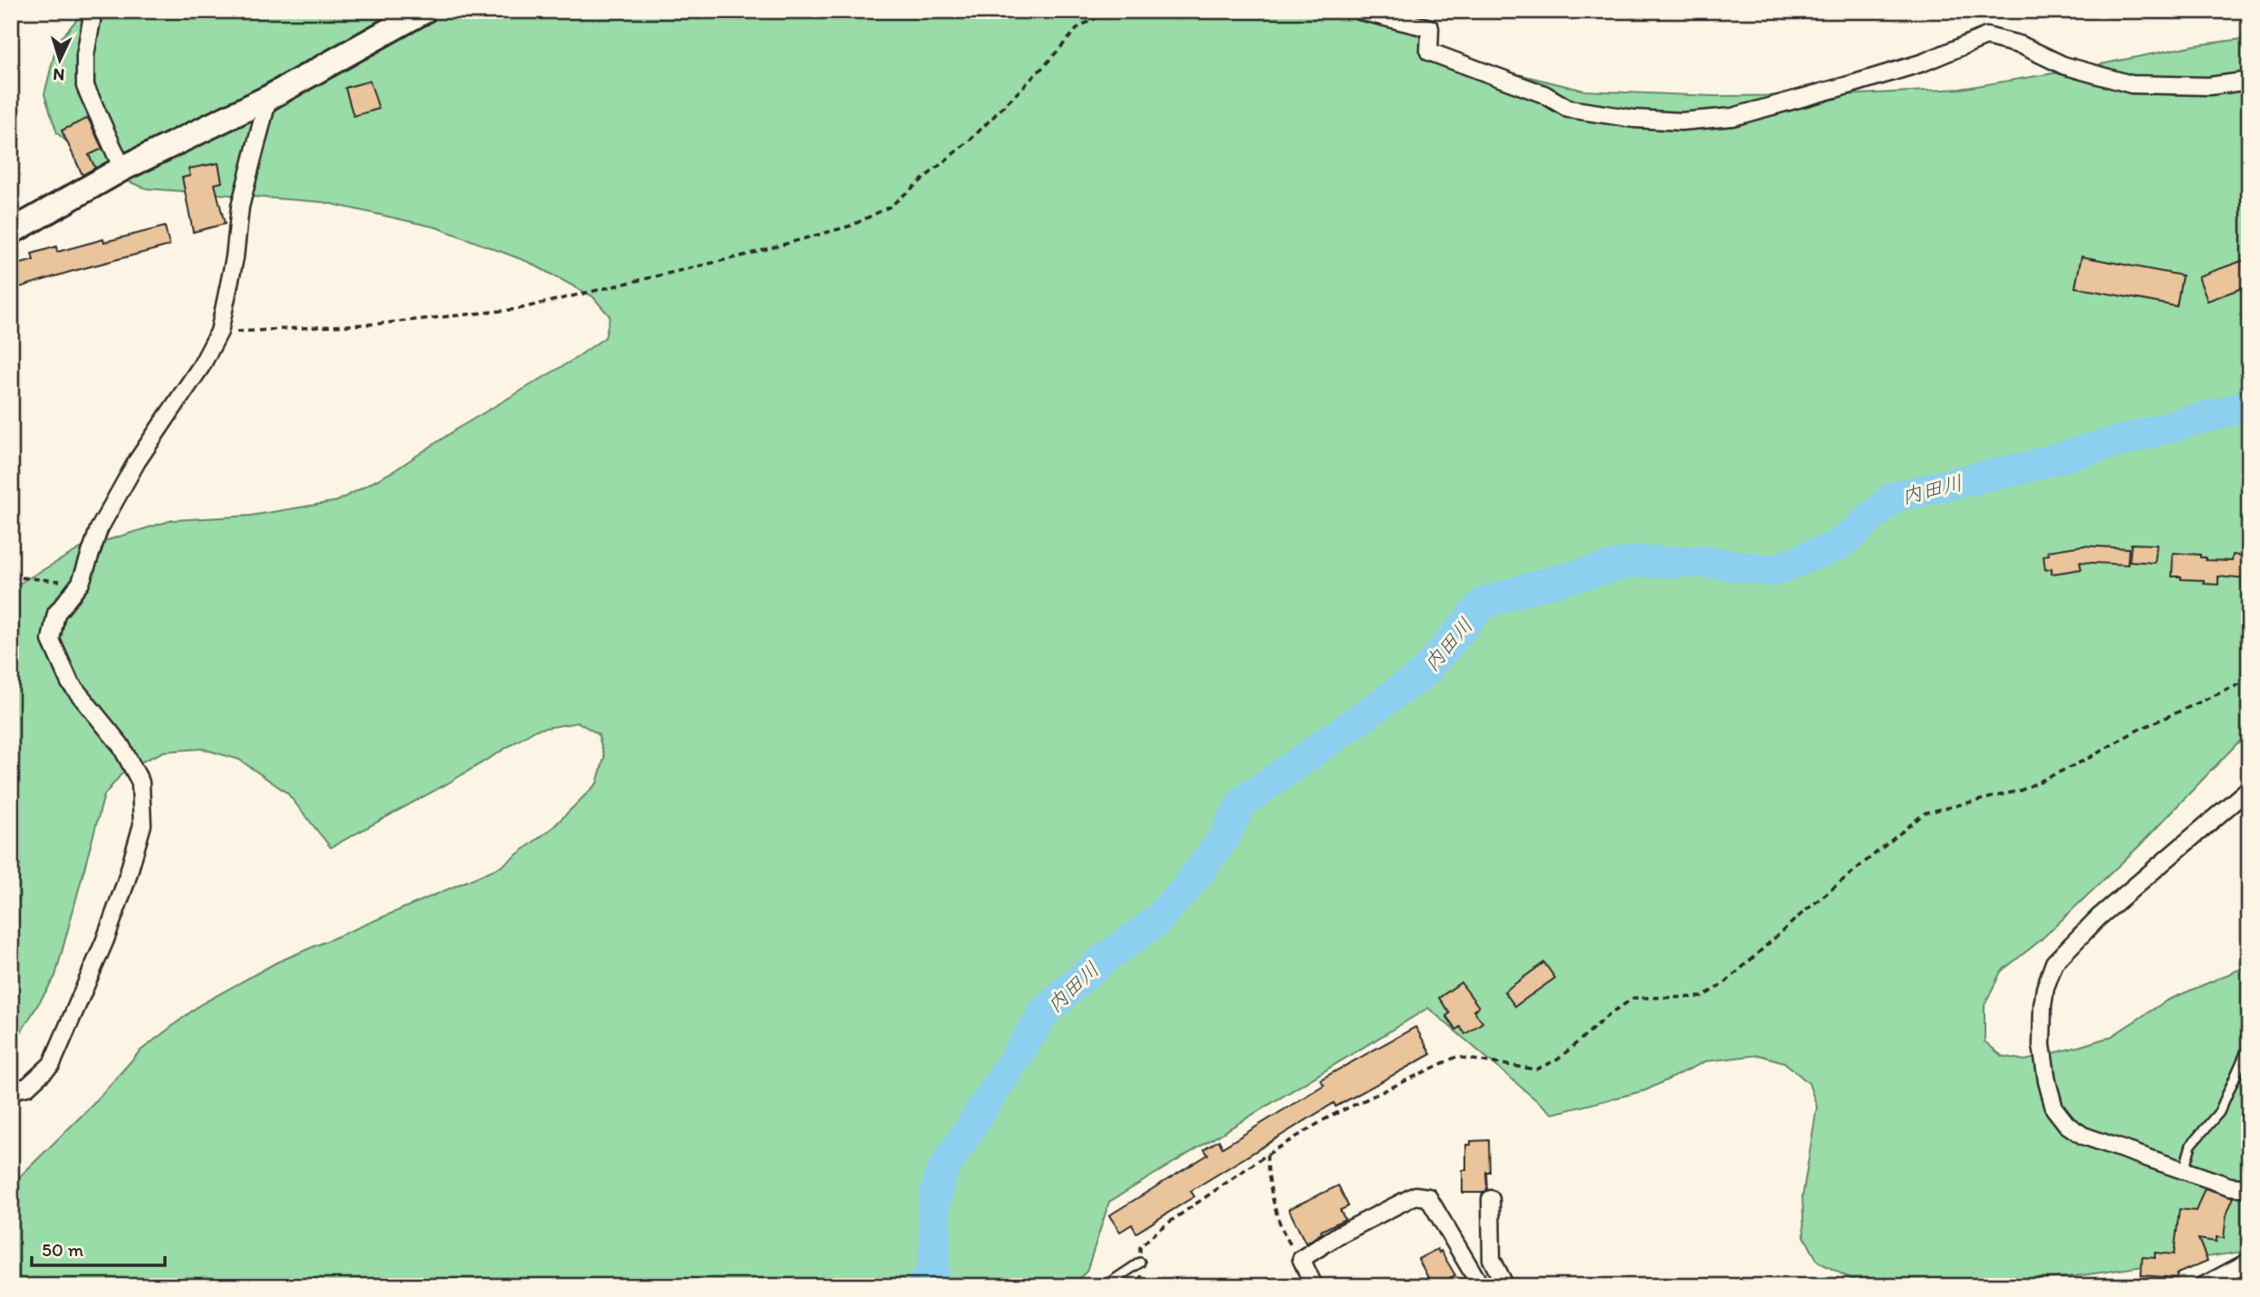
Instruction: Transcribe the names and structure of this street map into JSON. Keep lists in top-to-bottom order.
{
  "water": ["内田川"],
  "scale_bar": "50 m",
  "north": "bottom"
}
